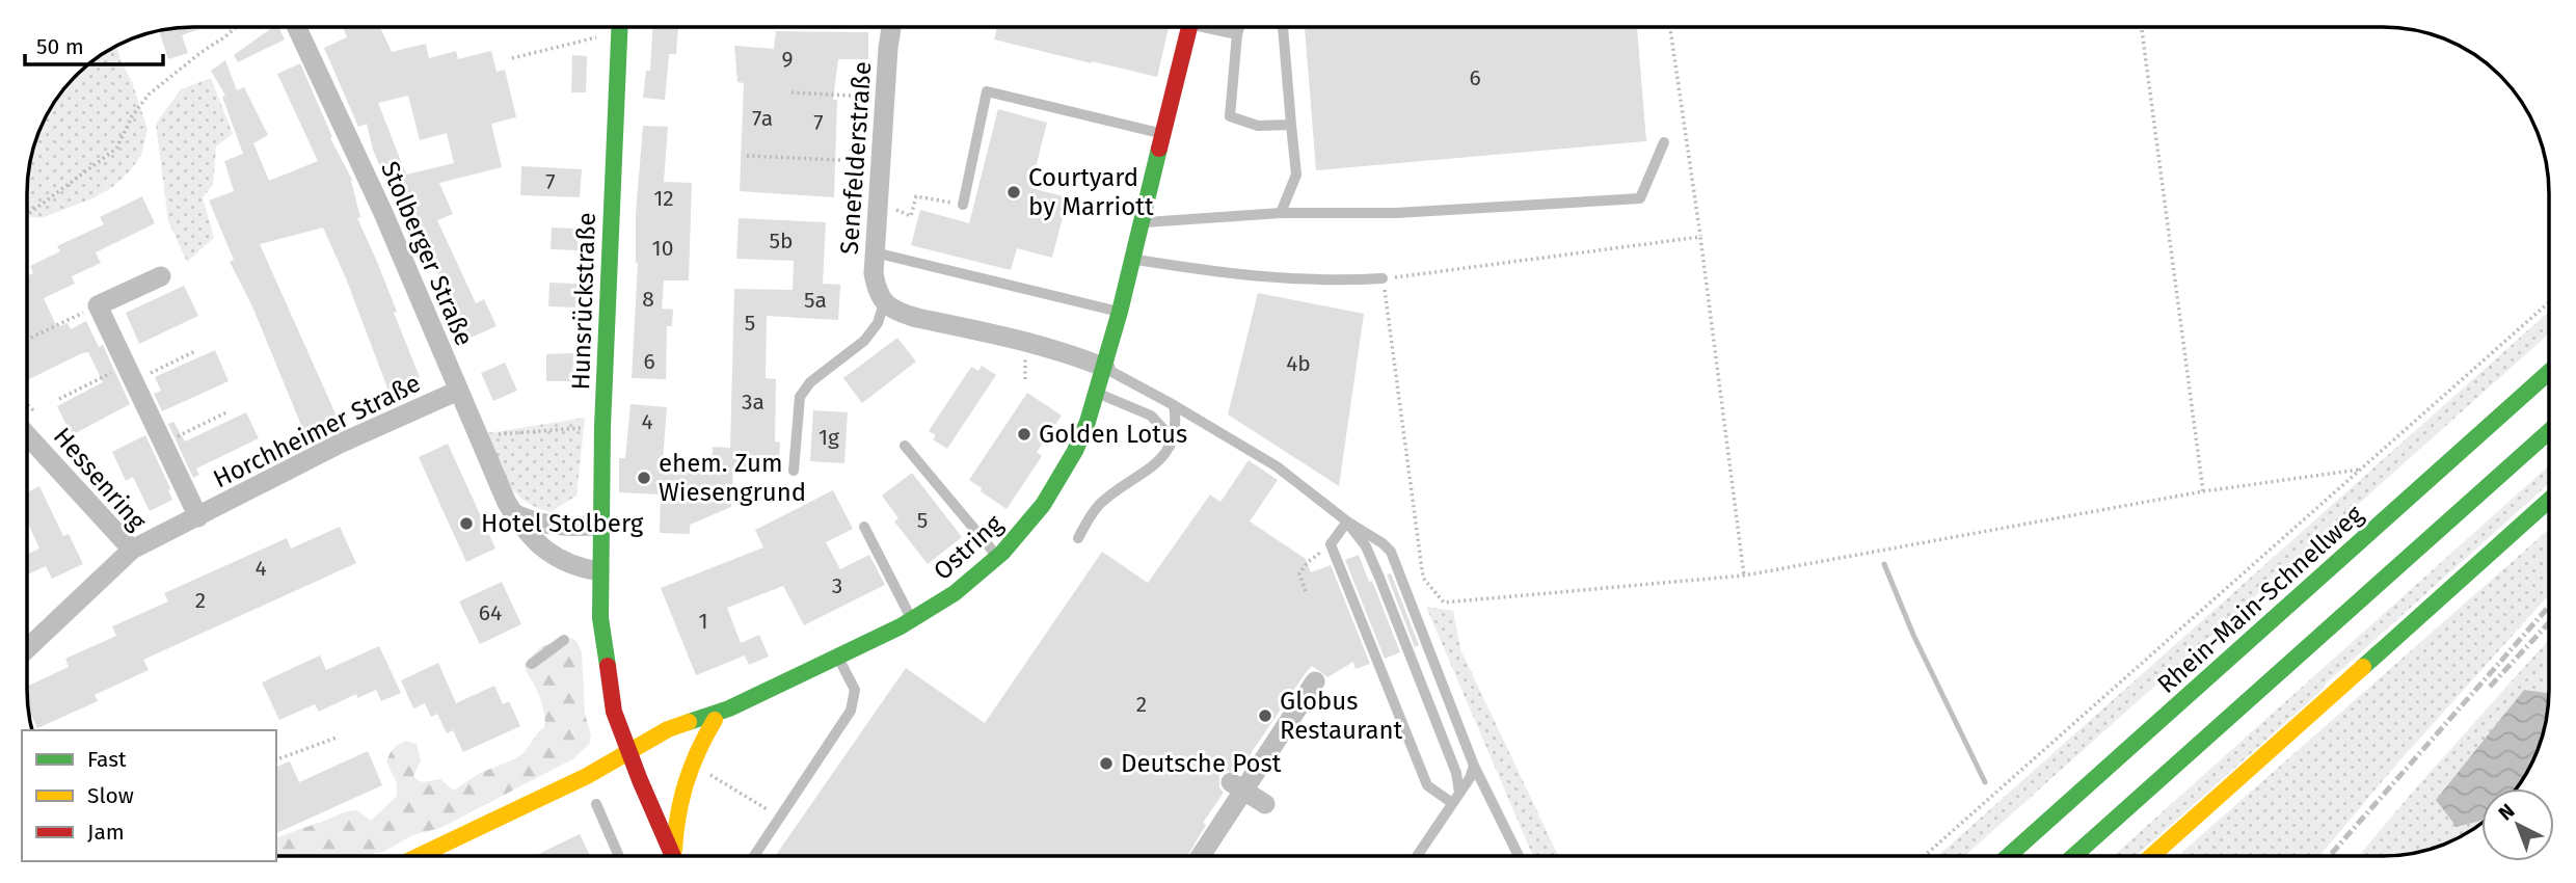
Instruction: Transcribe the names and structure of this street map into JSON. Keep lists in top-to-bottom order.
{
  "streets": {
    "main road": ["Hunsrückstraße", "Ostring", "Rhein-Main-Schnellweg"],
    "street": [
      "Senefelderstraße",
      "Stolberger Straße",
      "Horchheimer Straße",
      "Hessenring"
    ]
  },
  "crossings": [
    ["Stolberger Straße", "Hunsrückstraße"],
    ["Stolberger Straße", "Horchheimer Straße"],
    ["Horchheimer Straße", "Hessenring"]
  ],
  "places": [
    "Courtyard by Marriott",
    "Golden Lotus",
    "ehem. Zum Wiesengrund",
    "Hotel Stolberg",
    "Globus Restaurant",
    "Deutsche Post"
  ],
  "house_numbers": [
    "9",
    "6",
    "7a",
    "7",
    "7",
    "12",
    "5b",
    "10",
    "8",
    "5a",
    "5",
    "6",
    "4b",
    "3a",
    "4",
    "1g",
    "5",
    "4",
    "3",
    "2",
    "64",
    "1",
    "2"
  ],
  "legend": ["Fast", "Slow", "Jam"],
  "scale_bar": "50 m",
  "north": "top left"
}
